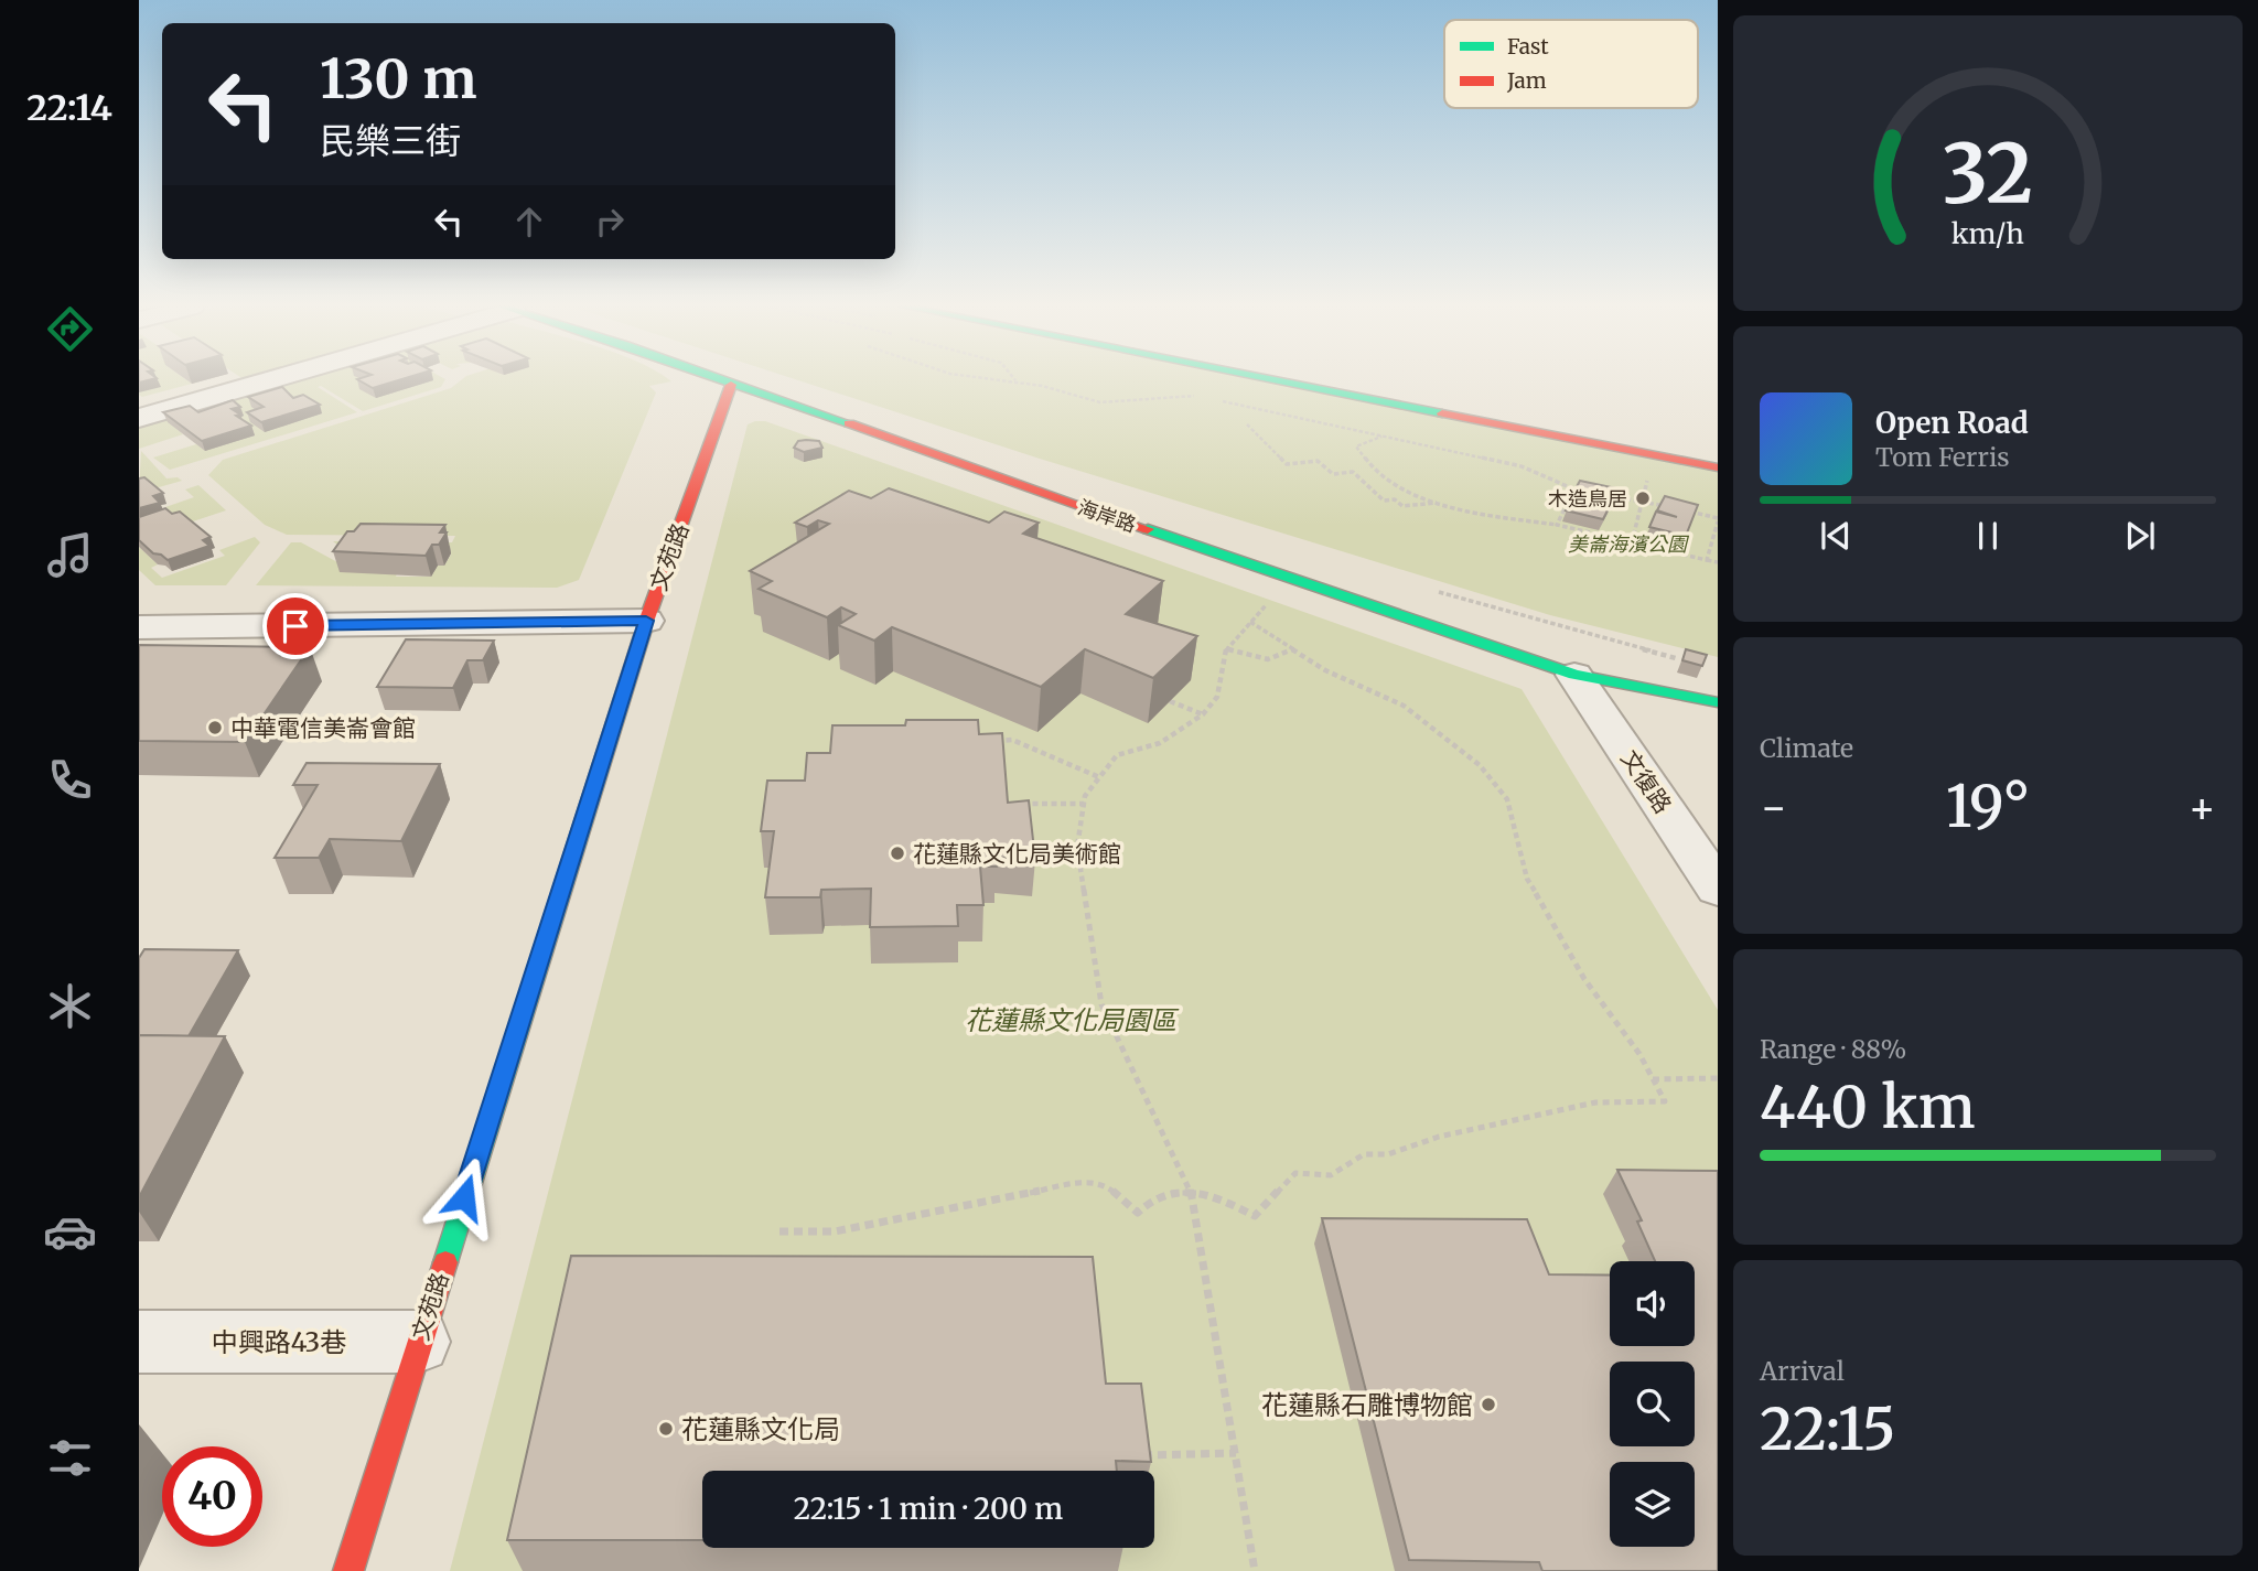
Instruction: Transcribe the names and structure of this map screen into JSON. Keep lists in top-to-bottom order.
{
  "streets": {
    "street": [
      "海岸路",
      "文苑路",
      "文復路",
      "中興路43巷"
    ]
  },
  "crossings": [
    ["海岸路", "文苑路"],
    ["海岸路", "文復路"],
    ["文苑路", "中興路43巷"]
  ],
  "parks": ["美崙海濱公園", "花蓮縣文化局園區"],
  "places": [
    "木造鳥居",
    "中華電信美崙會館",
    "花蓮縣文化局美術館",
    "花蓮縣石雕博物館",
    "花蓮縣文化局"
  ],
  "legend": ["Fast", "Jam"],
  "page": {
    "tabs": "22:14",
    "turn": ["130 m", "民樂三街"],
    "song": ["Open Road", "Tom Ferris"],
    "tile": [
      "Climate",
      ["Range · 88%", "440 km"],
      ["Arrival", "22:15"]
    ],
    "heat": ["−", "19°", "+"],
    "limit": "40",
    "trip": "22:15 · 1 min · 200 m",
    "gauge": ["32", "km/h"]
  }
}
